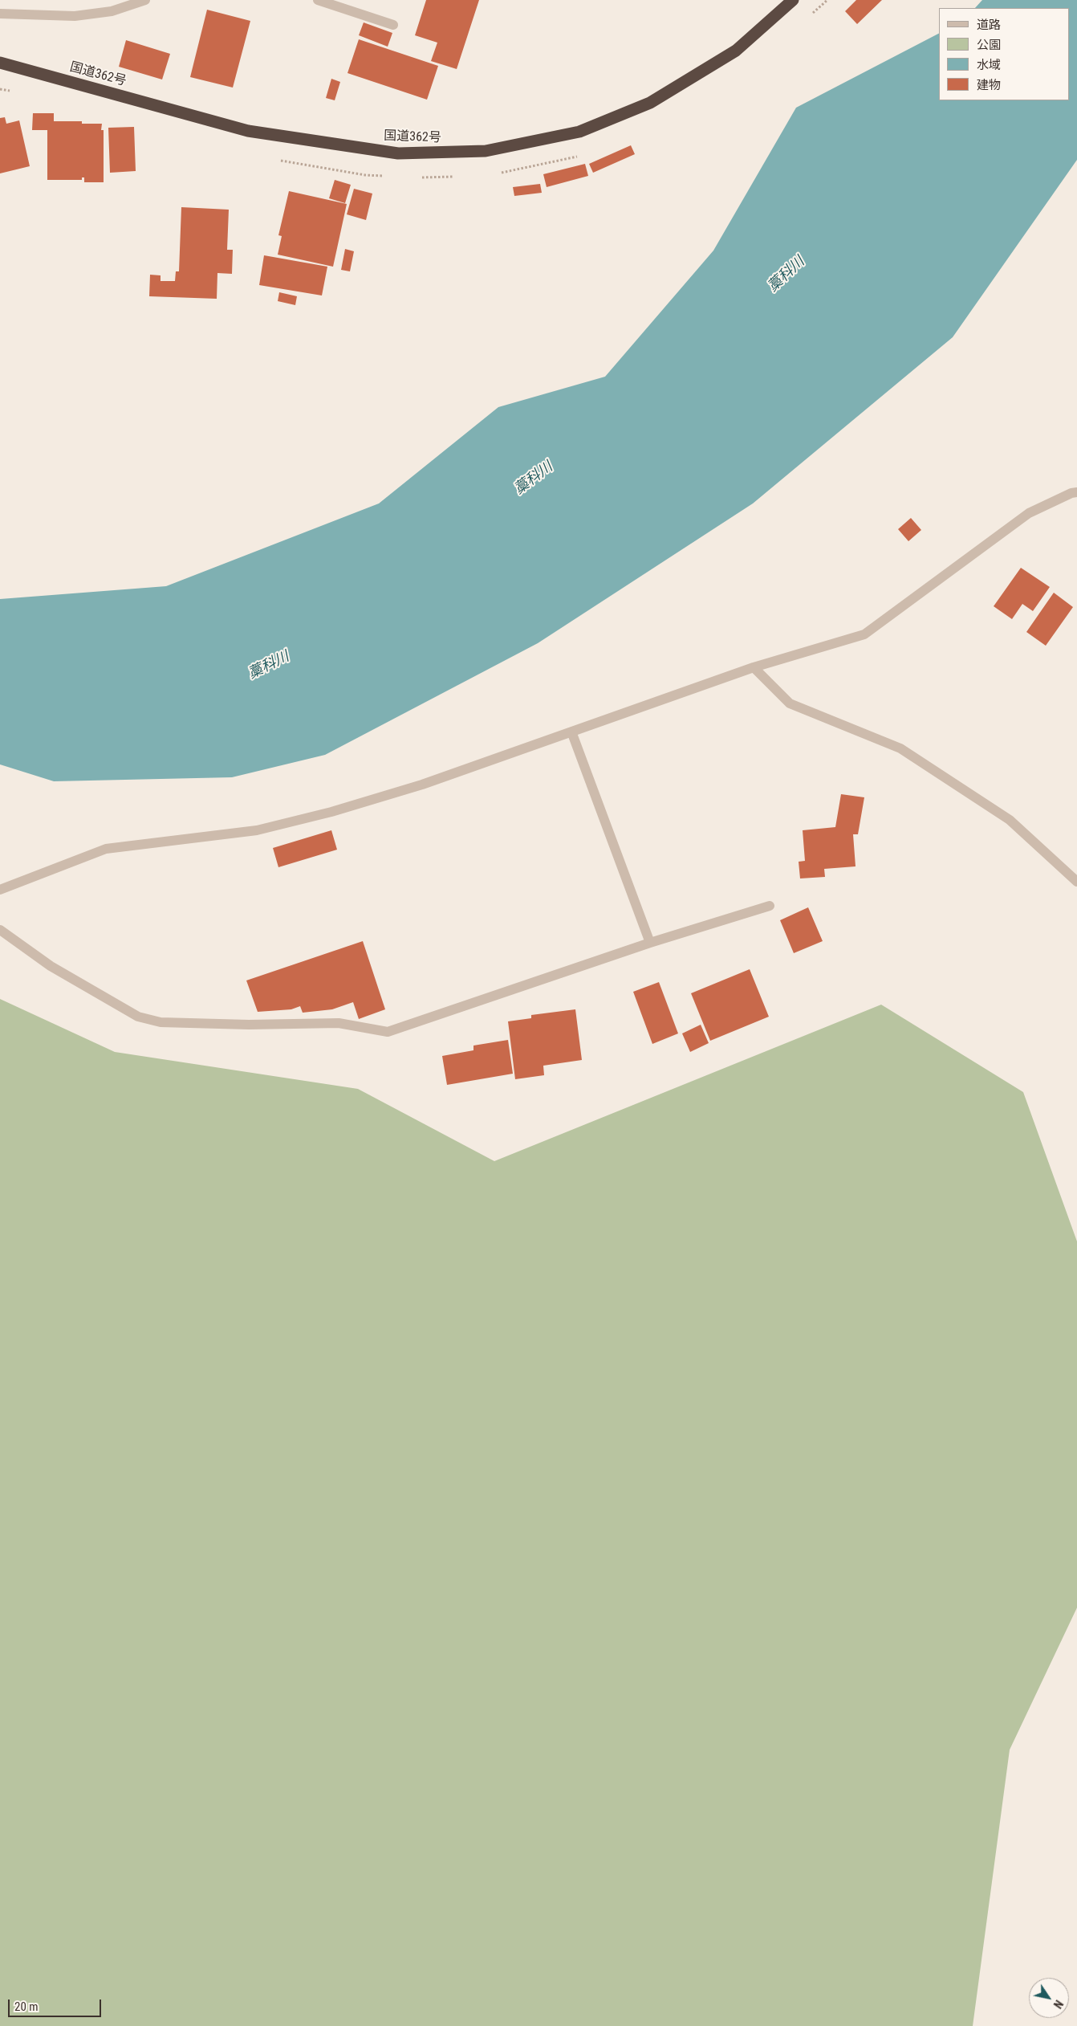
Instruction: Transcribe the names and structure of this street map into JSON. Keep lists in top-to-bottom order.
{
  "streets": {
    "highway": ["国道362号"]
  },
  "water": ["藁科川"],
  "legend": [
    "道路",
    "公園",
    "水域",
    "建物"
  ],
  "scale_bar": "20 m",
  "north": "bottom right"
}
